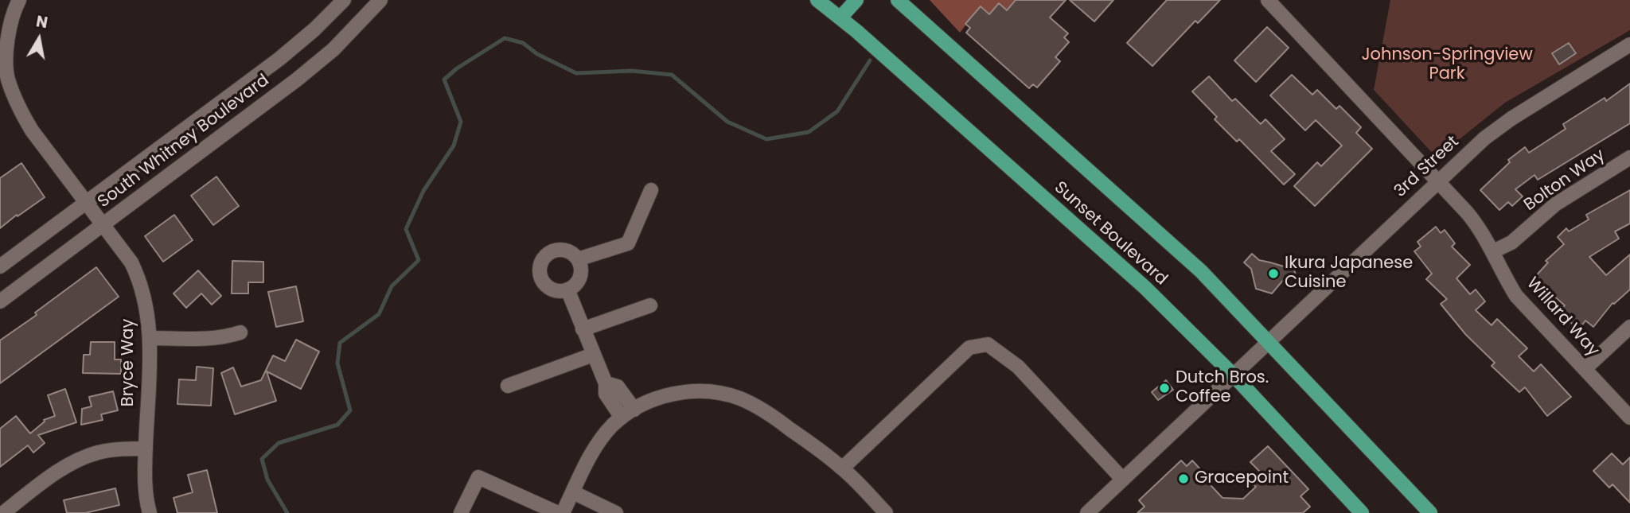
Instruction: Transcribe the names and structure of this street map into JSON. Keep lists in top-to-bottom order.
{
  "streets": {
    "main road": ["Sunset Boulevard"],
    "street": [
      "South Whitney Boulevard",
      "3rd Street",
      "Bolton Way",
      "Willard Way",
      "Bryce Way"
    ]
  },
  "crossings": [
    ["South Whitney Boulevard", "Bryce Way"],
    ["3rd Street", "Sunset Boulevard"],
    ["3rd Street", "Willard Way"],
    ["Bolton Way", "Willard Way"]
  ],
  "parks": ["Johnson-Springview Park"],
  "places": ["Ikura Japanese Cuisine", "Dutch Bros. Coffee", "Gracepoint"],
  "north": "top"
}
